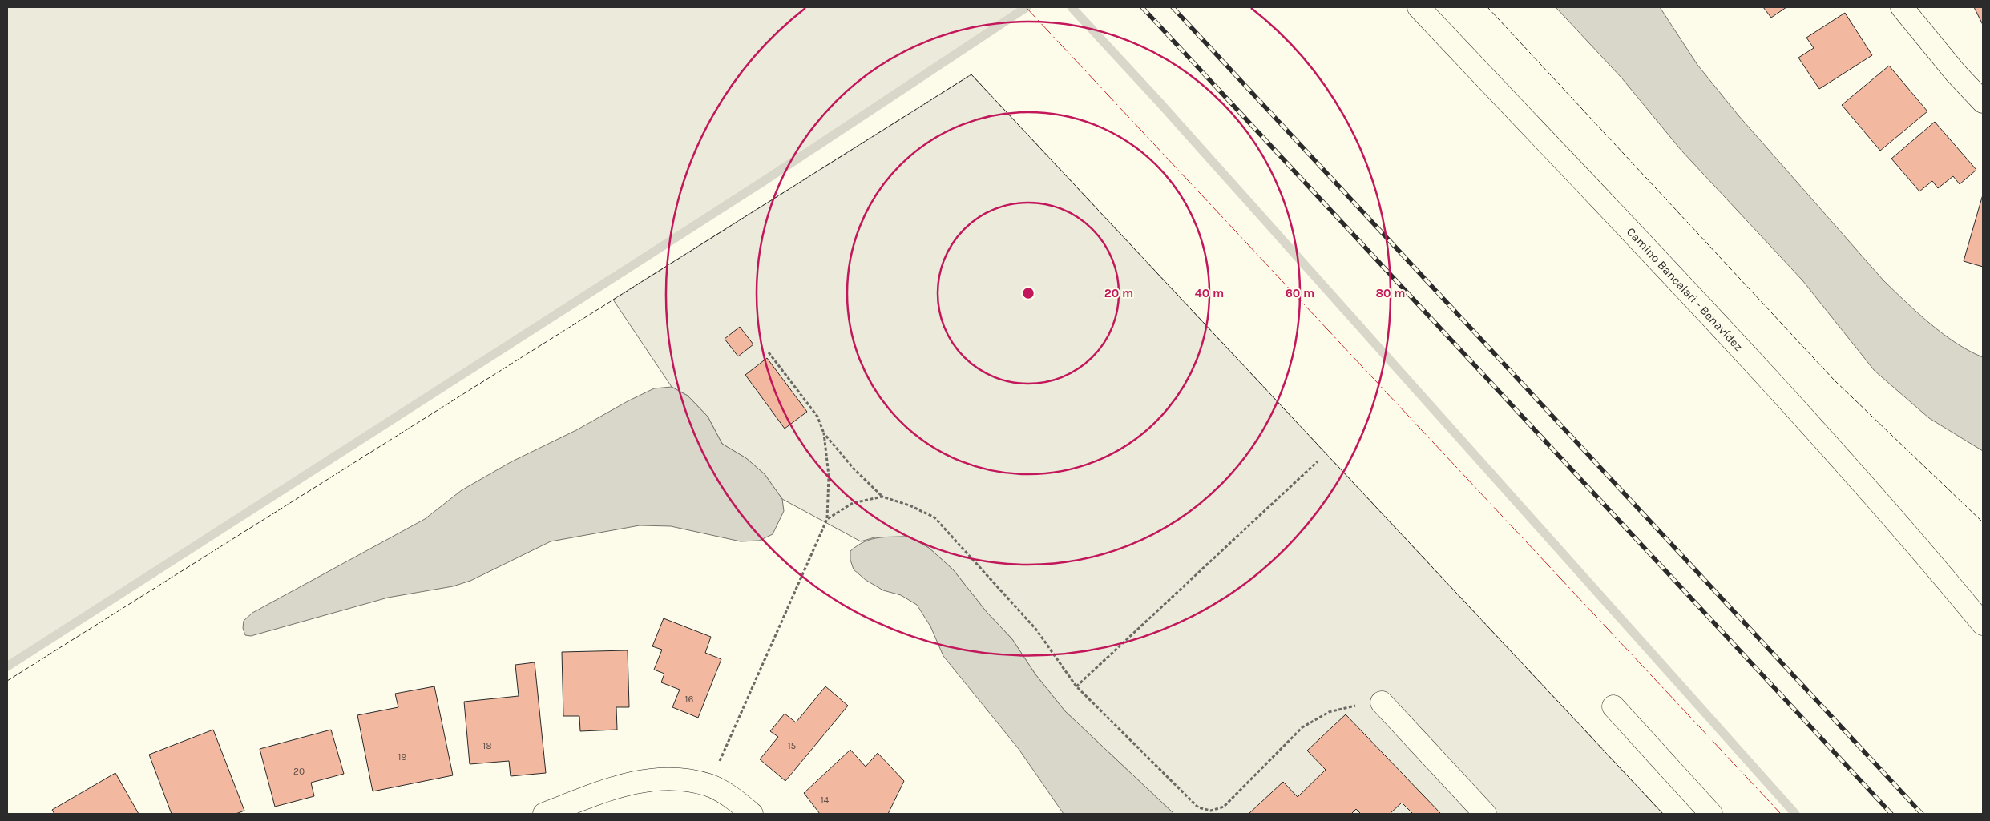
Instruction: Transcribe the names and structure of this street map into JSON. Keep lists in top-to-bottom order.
{
  "streets": {
    "main road": ["Camino Bancalari - Benavídez"]
  },
  "house_numbers": [
    "16",
    "18",
    "15",
    "19",
    "20",
    "14"
  ],
  "rings": [
    "20 m",
    "40 m",
    "60 m",
    "80 m"
  ]
}
